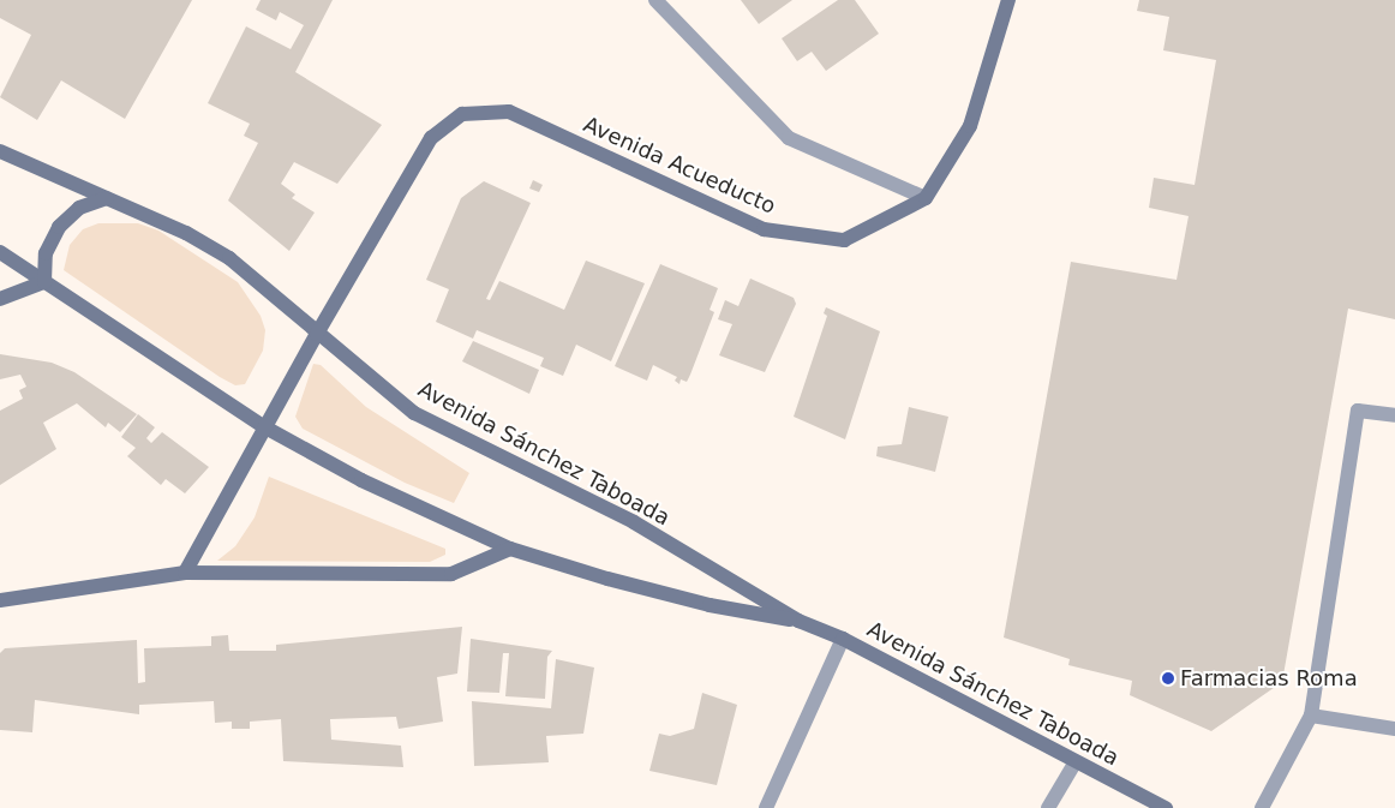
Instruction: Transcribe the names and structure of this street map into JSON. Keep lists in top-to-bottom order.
{
  "streets": {
    "main road": ["Avenida Acueducto", "Avenida Sánchez Taboada"]
  },
  "crossings": [
    ["Avenida Acueducto", "Avenida Sánchez Taboada"]
  ],
  "places": ["Farmacias Roma"]
}
